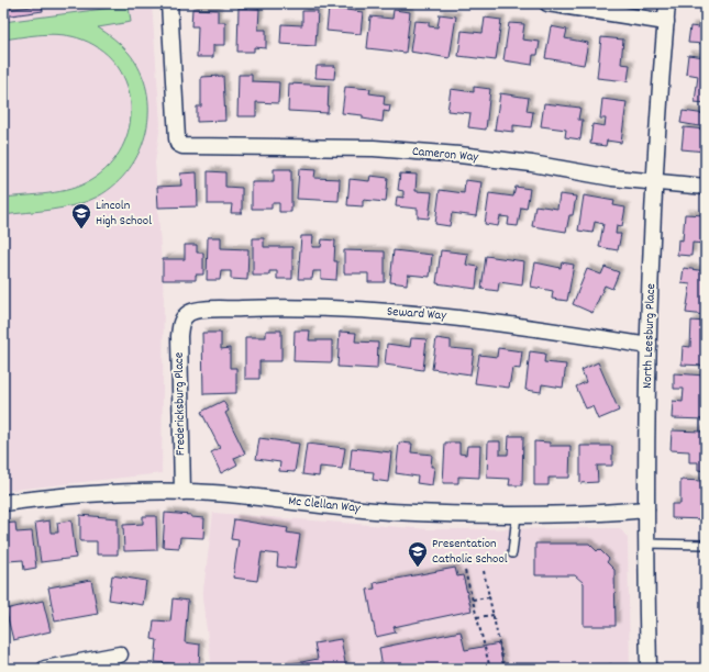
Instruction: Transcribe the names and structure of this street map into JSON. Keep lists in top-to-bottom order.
{
  "streets": {
    "street": [
      "Cameron Way",
      "Seward Way",
      "North Leesburg Place",
      "Fredericksburg Place",
      "Mc Clellan Way"
    ]
  },
  "crossings": [
    ["Cameron Way", "North Leesburg Place"],
    ["Seward Way", "North Leesburg Place"],
    ["Seward Way", "Fredericksburg Place"],
    ["North Leesburg Place", "Mc Clellan Way"],
    ["Fredericksburg Place", "Mc Clellan Way"]
  ],
  "places": {
    "school or university": ["Lincoln High School", "Presentation Catholic School"]
  }
}
